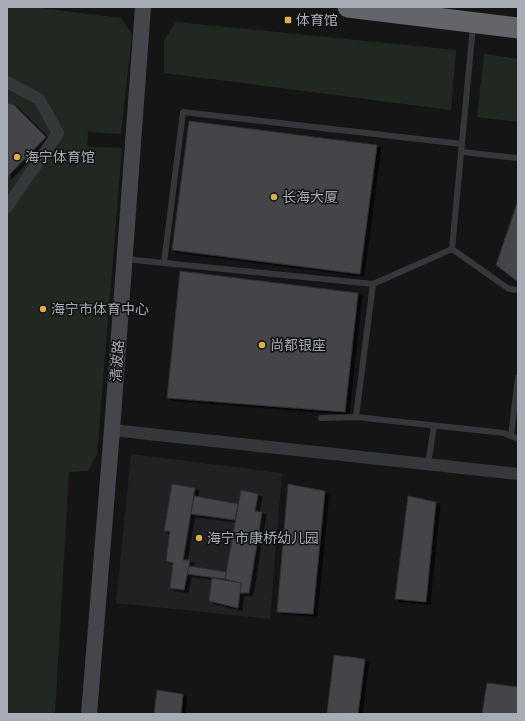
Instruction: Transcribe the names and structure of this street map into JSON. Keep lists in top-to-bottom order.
{
  "streets": {
    "street": ["清波路"]
  },
  "places": {
    "transit": ["体育馆"],
    "other": [
      "海宁体育馆",
      "长海大厦",
      "海宁市体育中心",
      "尚都银座",
      "海宁市康桥幼儿园"
    ]
  }
}
